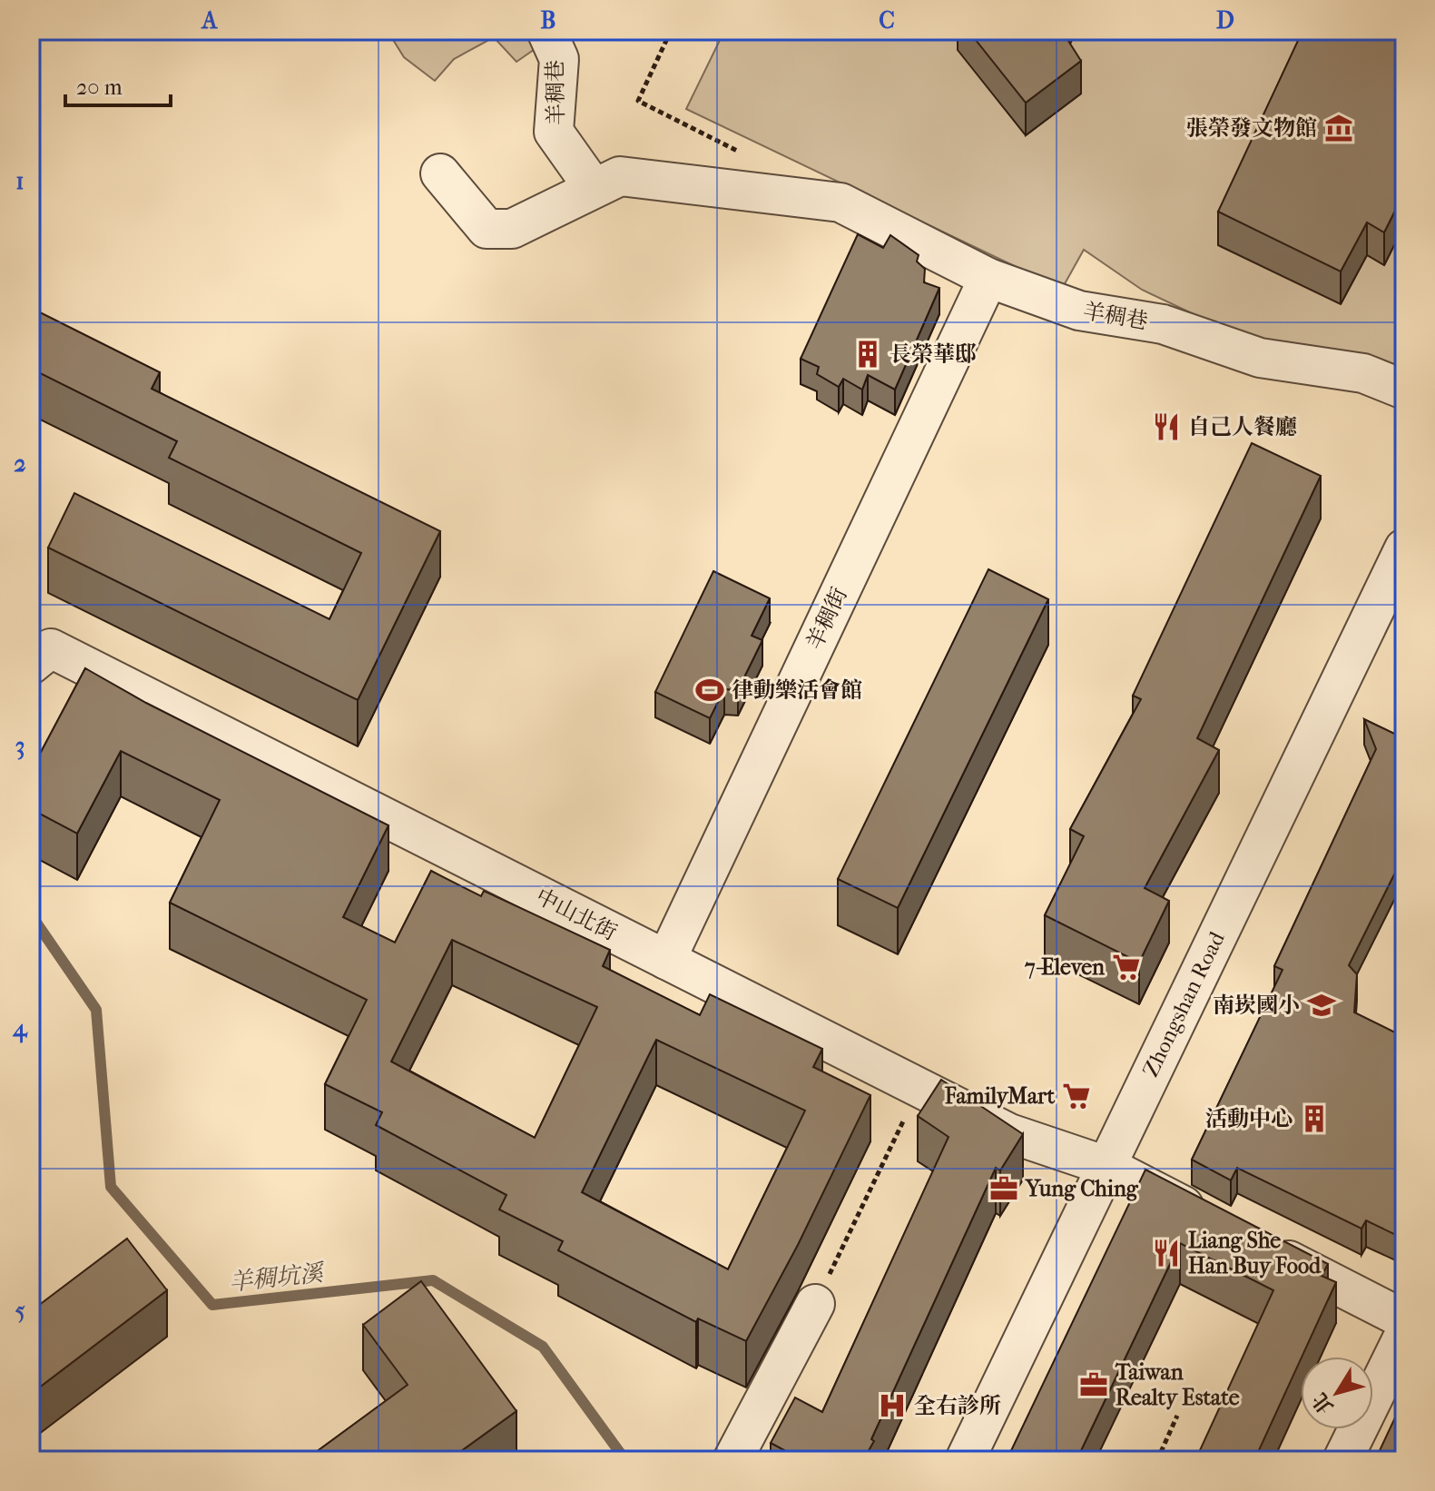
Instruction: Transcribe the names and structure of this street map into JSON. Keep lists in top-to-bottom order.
{
  "streets": {
    "street": [
      "羊稠巷",
      "羊稠街",
      "中山北街",
      "Zhongshan Road"
    ]
  },
  "crossings": [
    ["羊稠巷", "羊稠街"],
    ["羊稠街", "中山北街"],
    ["中山北街", "Zhongshan Road"]
  ],
  "water": ["羊稠坑溪"],
  "places": {
    "museum": ["張榮發文物館"],
    "building": ["長榮華邸", "活動中心"],
    "restaurant": ["自己人餐廳", "Liang She Han Buy Food"],
    "sports": ["律動樂活會館"],
    "supermarket": ["7-Eleven", "FamilyMart"],
    "school or university": ["南崁國小"],
    "office": ["Yung Ching", "Taiwan Realty Estate"],
    "hospital": ["全右診所"]
  },
  "scale_bar": "20 m",
  "north": "bottom left",
  "grid": {
    "columns": [
      "A",
      "B",
      "C",
      "D"
    ],
    "rows": [
      "1",
      "2",
      "3",
      "4",
      "5"
    ]
  }
}
